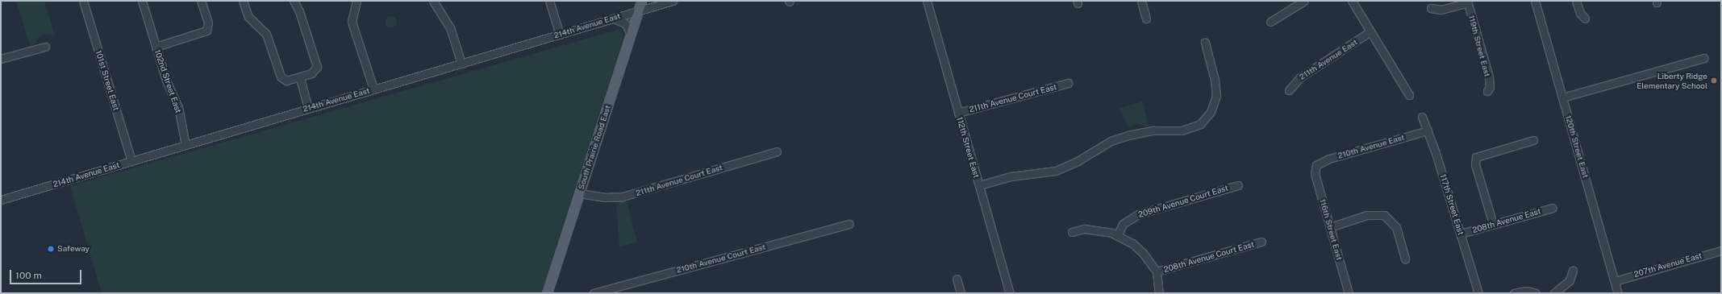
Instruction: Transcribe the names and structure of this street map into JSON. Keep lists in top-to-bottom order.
{
  "streets": {
    "main road": ["South Prairie Road East"],
    "street": [
      "214th Avenue East",
      "119th Street East",
      "211th Avenue East",
      "101st Street East",
      "102nd Street East",
      "211th Avenue Court East",
      "210th Avenue East",
      "120th Street East",
      "112th Street East",
      "209th Avenue Court East",
      "117th Street East",
      "208th Avenue East",
      "116th Street East",
      "208th Avenue Court East",
      "210th Avenue Court East",
      "207th Avenue East"
    ]
  },
  "crossings": [
    ["214th Avenue East", "101st Street East"],
    ["214th Avenue East", "102nd Street East"],
    ["214th Avenue East", "South Prairie Road East"],
    ["211th Avenue Court East", "South Prairie Road East"],
    ["211th Avenue Court East", "112th Street East"],
    ["210th Avenue East", "117th Street East"],
    ["210th Avenue East", "116th Street East"],
    ["120th Street East", "207th Avenue East"],
    ["117th Street East", "208th Avenue East"]
  ],
  "places": ["Liberty Ridge Elementary School", "Safeway"],
  "scale_bar": "100 m"
}
